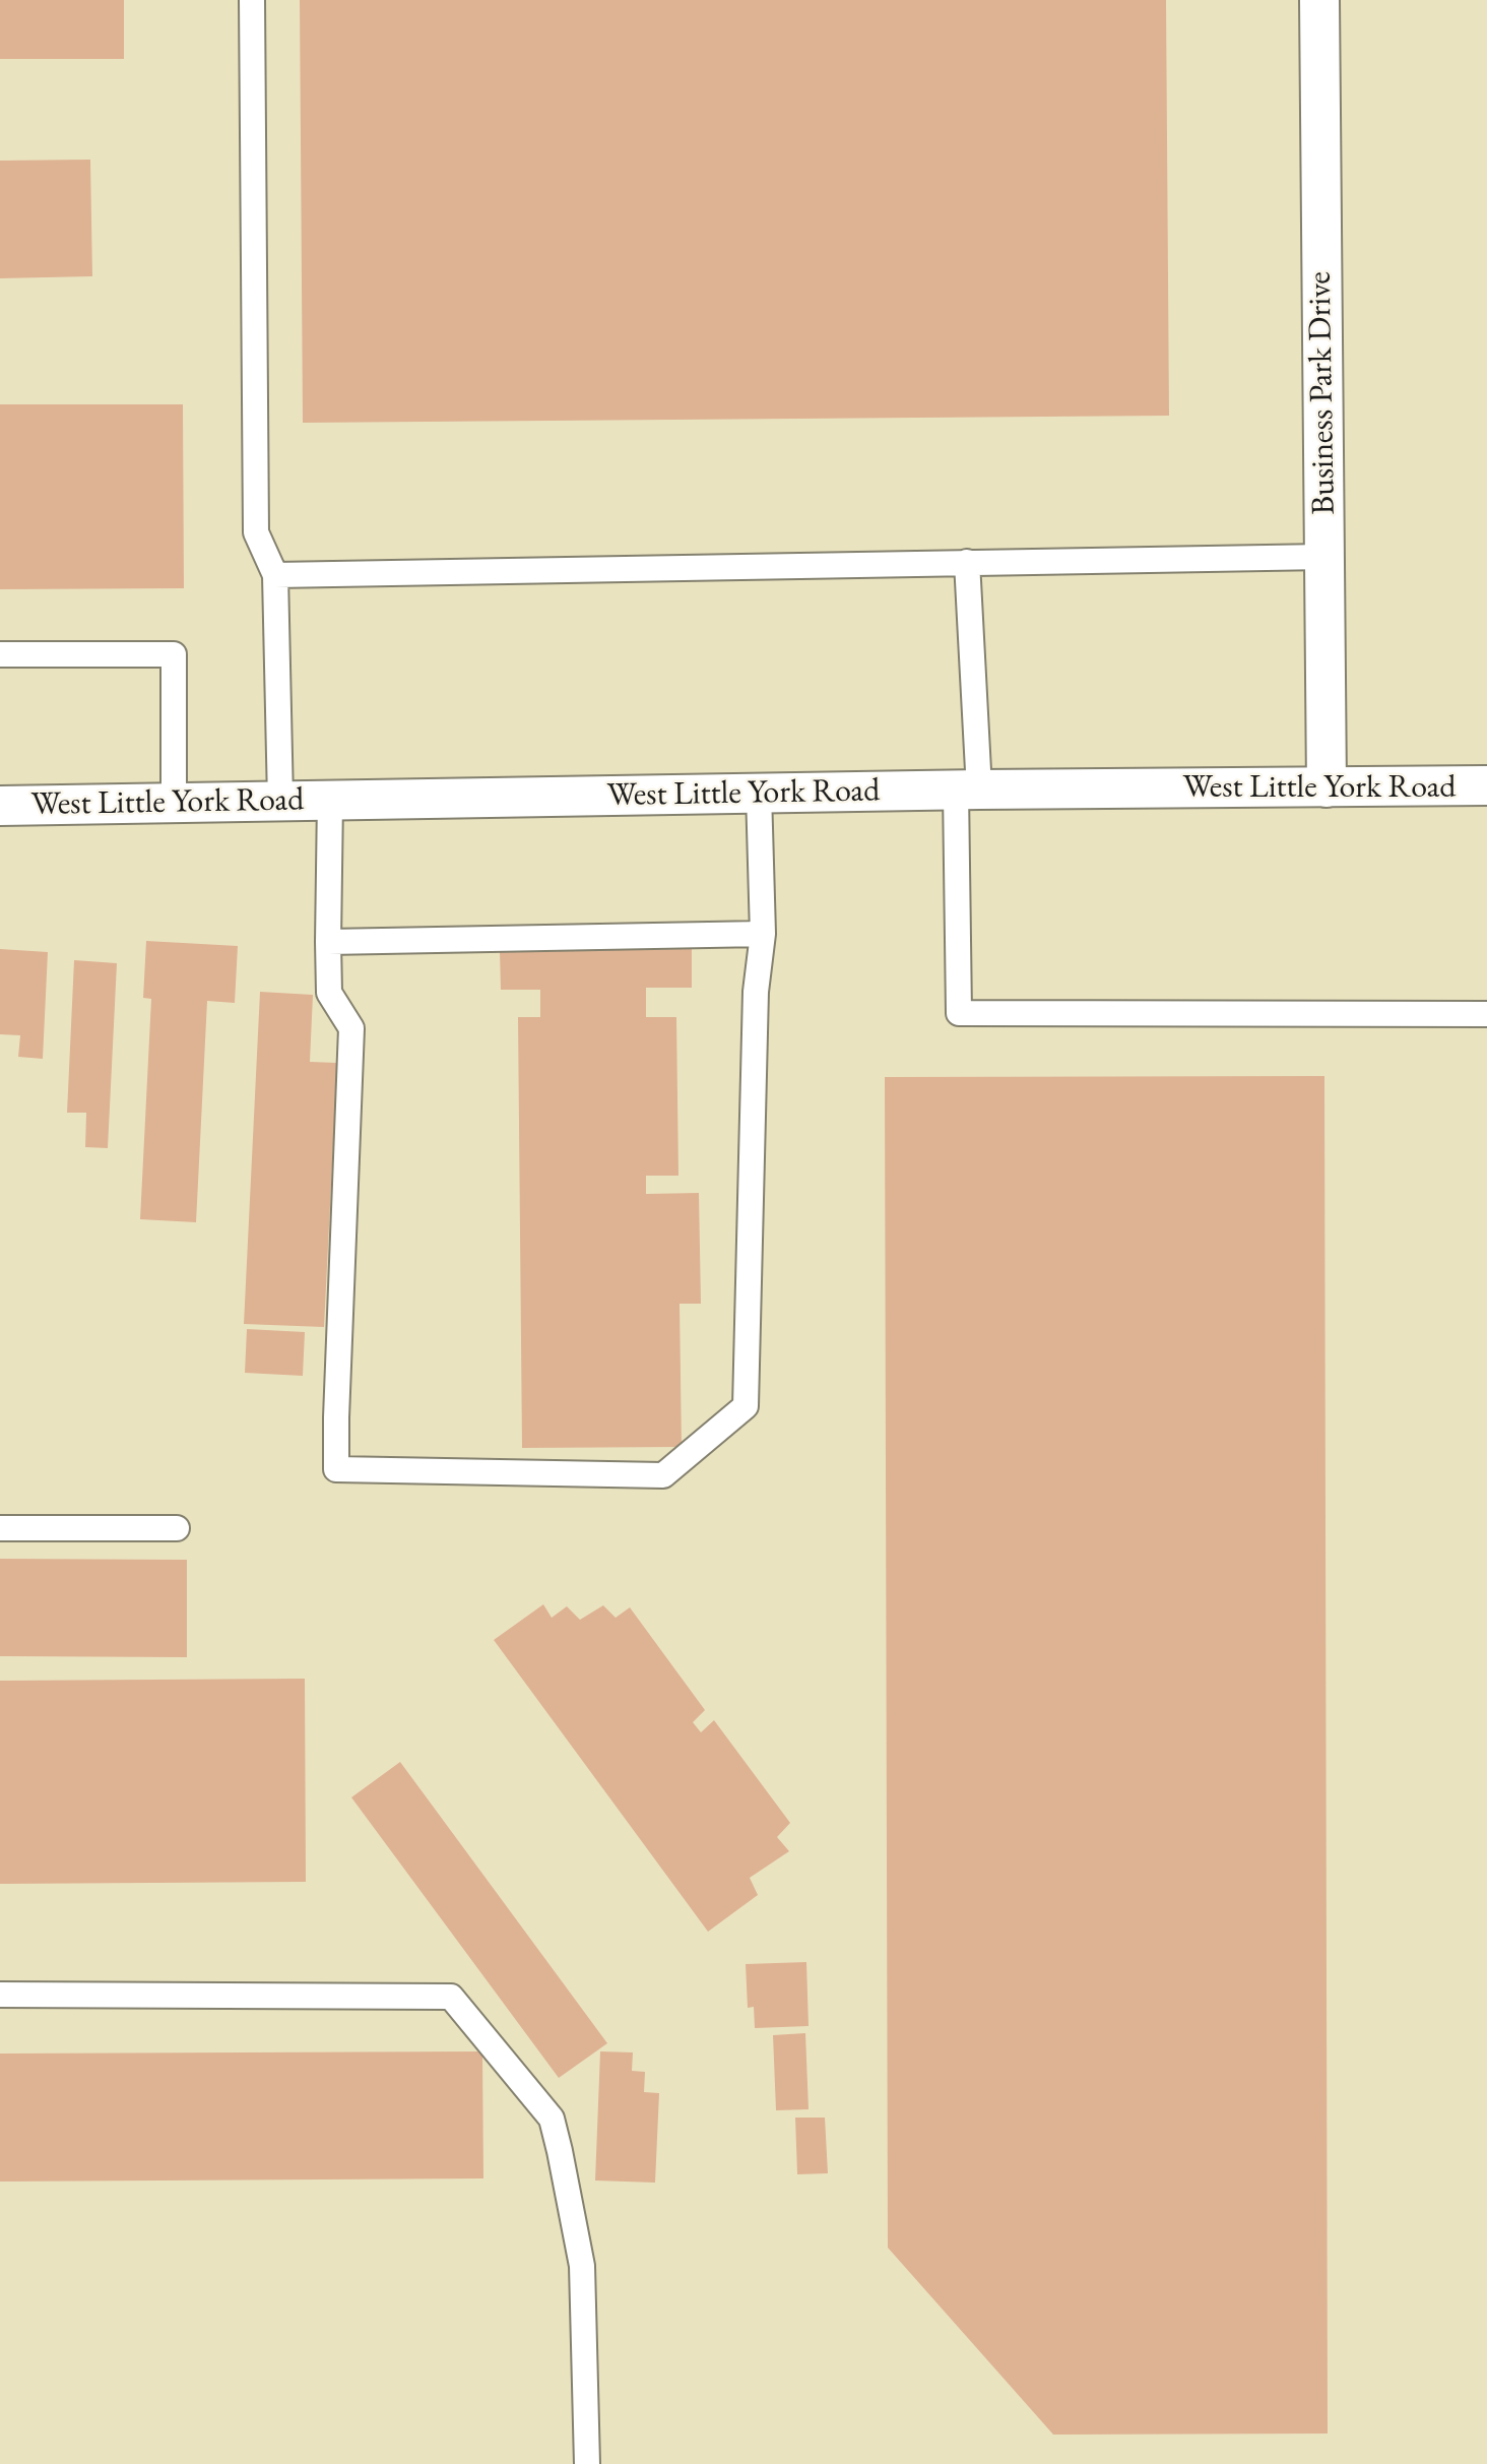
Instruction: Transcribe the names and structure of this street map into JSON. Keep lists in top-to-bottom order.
{
  "streets": {
    "main road": ["Business Park Drive", "West Little York Road"]
  },
  "crossings": [
    ["Business Park Drive", "West Little York Road"]
  ]
}
